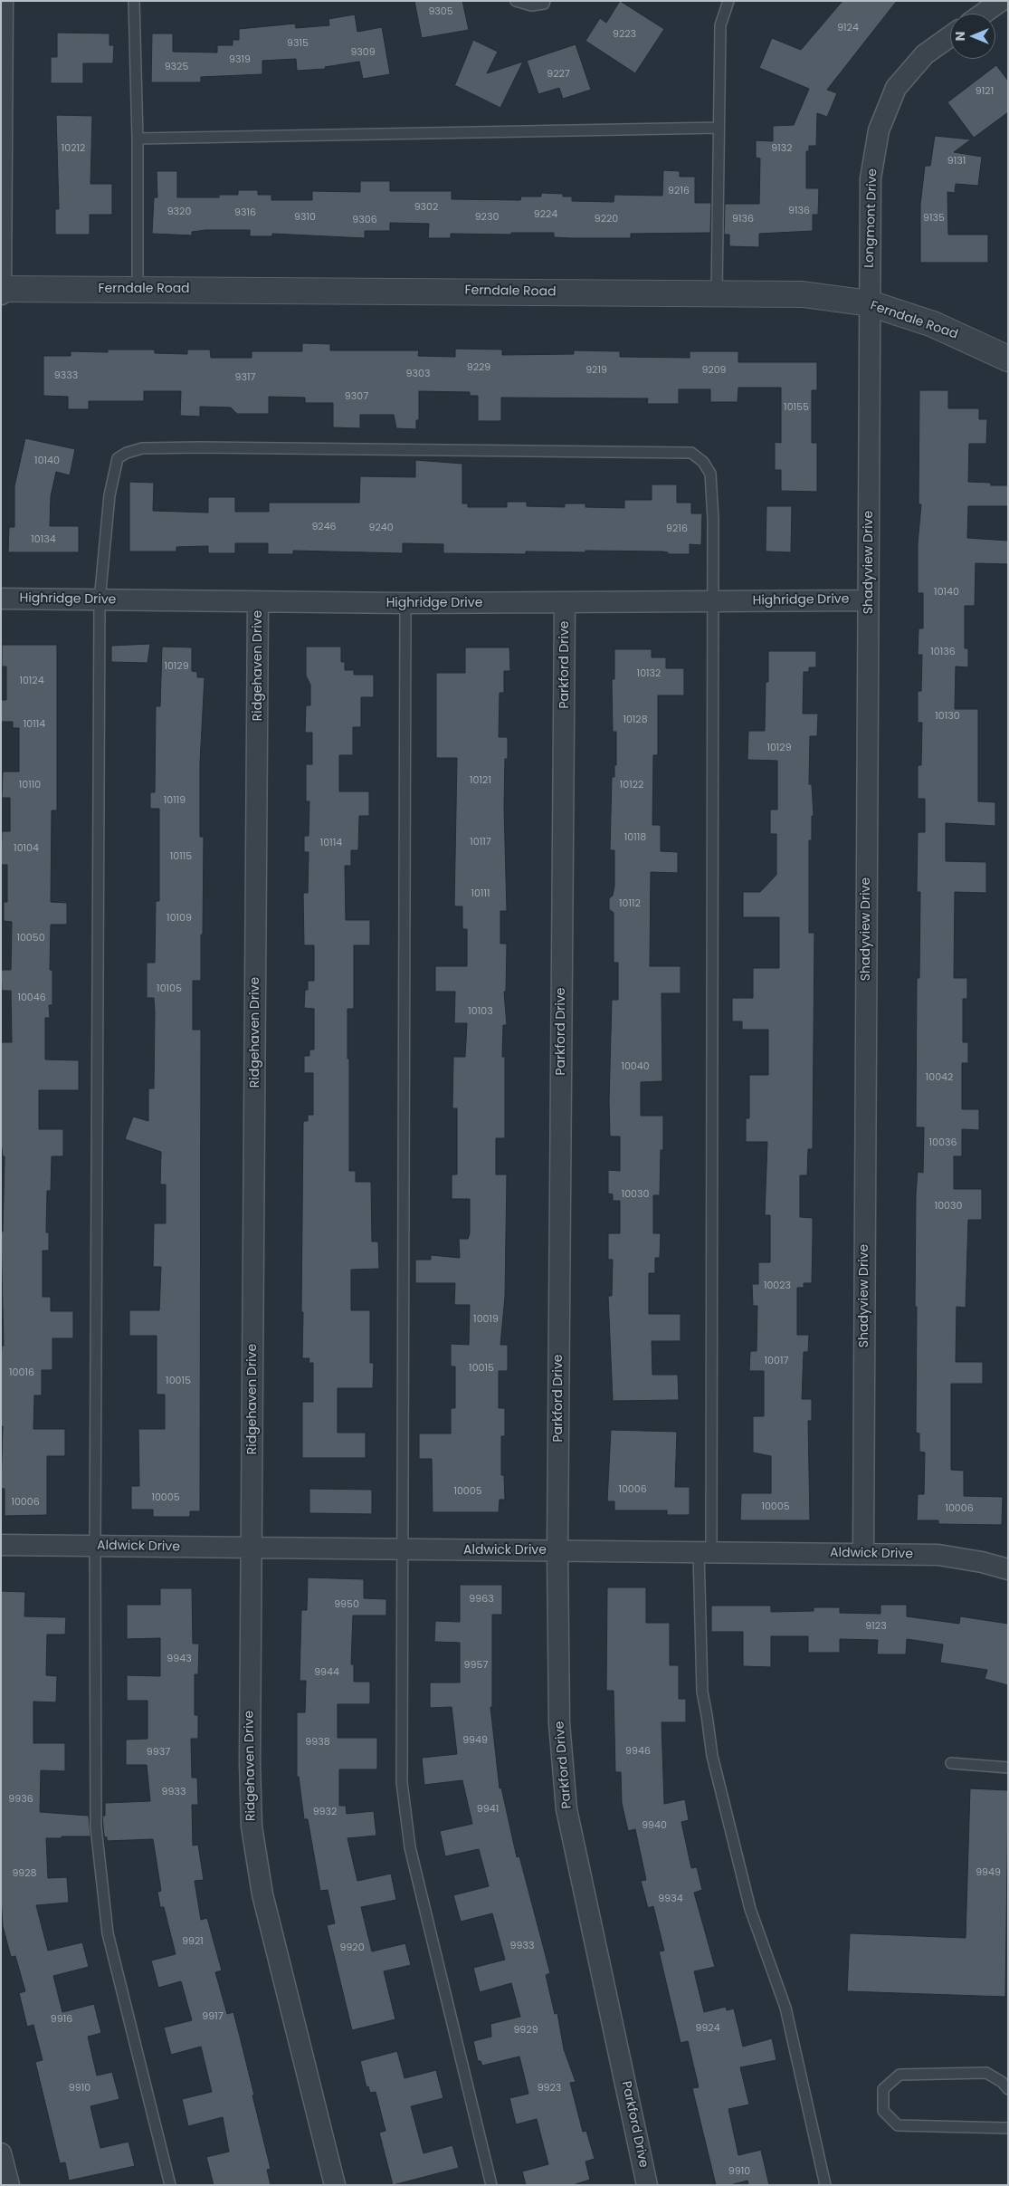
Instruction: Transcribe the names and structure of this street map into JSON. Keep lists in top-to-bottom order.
{
  "streets": {
    "street": [
      "Longmont Drive",
      "Ferndale Road",
      "Shadyview Drive",
      "Highridge Drive",
      "Parkford Drive",
      "Ridgehaven Drive",
      "Aldwick Drive"
    ]
  },
  "crossings": [
    ["Longmont Drive", "Ferndale Road"],
    ["Longmont Drive", "Shadyview Drive"],
    ["Ferndale Road", "Shadyview Drive"],
    ["Shadyview Drive", "Highridge Drive"],
    ["Shadyview Drive", "Aldwick Drive"],
    ["Highridge Drive", "Parkford Drive"],
    ["Highridge Drive", "Ridgehaven Drive"],
    ["Parkford Drive", "Aldwick Drive"],
    ["Ridgehaven Drive", "Aldwick Drive"]
  ],
  "house_numbers": [
    "9305",
    "9124",
    "9223",
    "9315",
    "9309",
    "9319",
    "9325",
    "9227",
    "9121",
    "10212",
    "9132",
    "9131",
    "9216",
    "9302",
    "9136",
    "9320",
    "9316",
    "9224",
    "9310",
    "9230",
    "9135",
    "9220",
    "9136",
    "9306",
    "9229",
    "9219",
    "9209",
    "9303",
    "9333",
    "9317",
    "9307",
    "10155",
    "10140",
    "9246",
    "9240",
    "9216",
    "10134",
    "10140",
    "10136",
    "10129",
    "10132",
    "10124",
    "10130",
    "10128",
    "10114",
    "10129",
    "10121",
    "10110",
    "10122",
    "10119",
    "10118",
    "10117",
    "10114",
    "10104",
    "10115",
    "10111",
    "10112",
    "10109",
    "10050",
    "10105",
    "10046",
    "10103",
    "10040",
    "10042",
    "10036",
    "10030",
    "10030",
    "10023",
    "10019",
    "10017",
    "10015",
    "10016",
    "10015",
    "10006",
    "10005",
    "10005",
    "10006",
    "10005",
    "10006",
    "9963",
    "9950",
    "9123",
    "9943",
    "9957",
    "9944",
    "9949",
    "9938",
    "9946",
    "9937",
    "9933",
    "9936",
    "9941",
    "9932",
    "9940",
    "9949",
    "9928",
    "9934",
    "9921",
    "9933",
    "9920",
    "9917",
    "9916",
    "9924",
    "9929",
    "9910",
    "9923",
    "9910"
  ],
  "north": "left"
}
